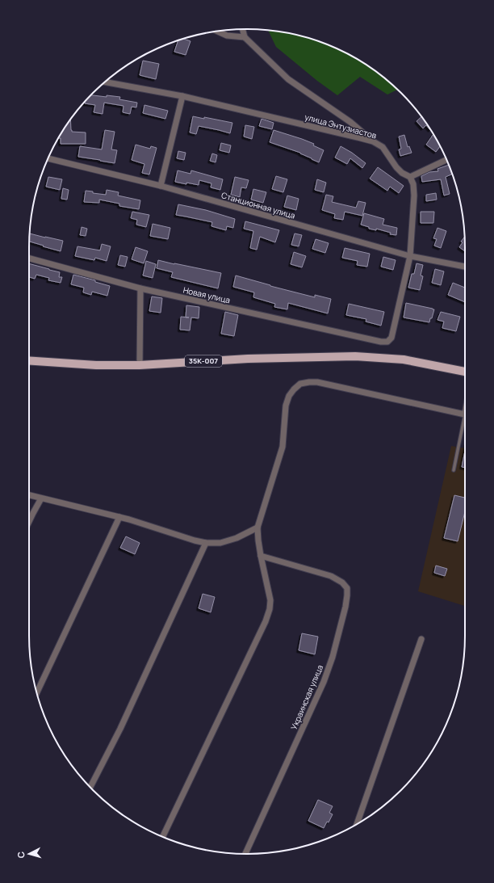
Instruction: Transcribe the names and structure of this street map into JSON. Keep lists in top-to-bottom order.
{
  "streets": {
    "main road": ["35К-007"],
    "street": [
      "улица Энтузиастов",
      "Станционная улица",
      "Новая улица",
      "Украинская улица"
    ]
  },
  "crossings": [
    ["Станционная улица", "Новая улица"]
  ],
  "north": "left"
}
